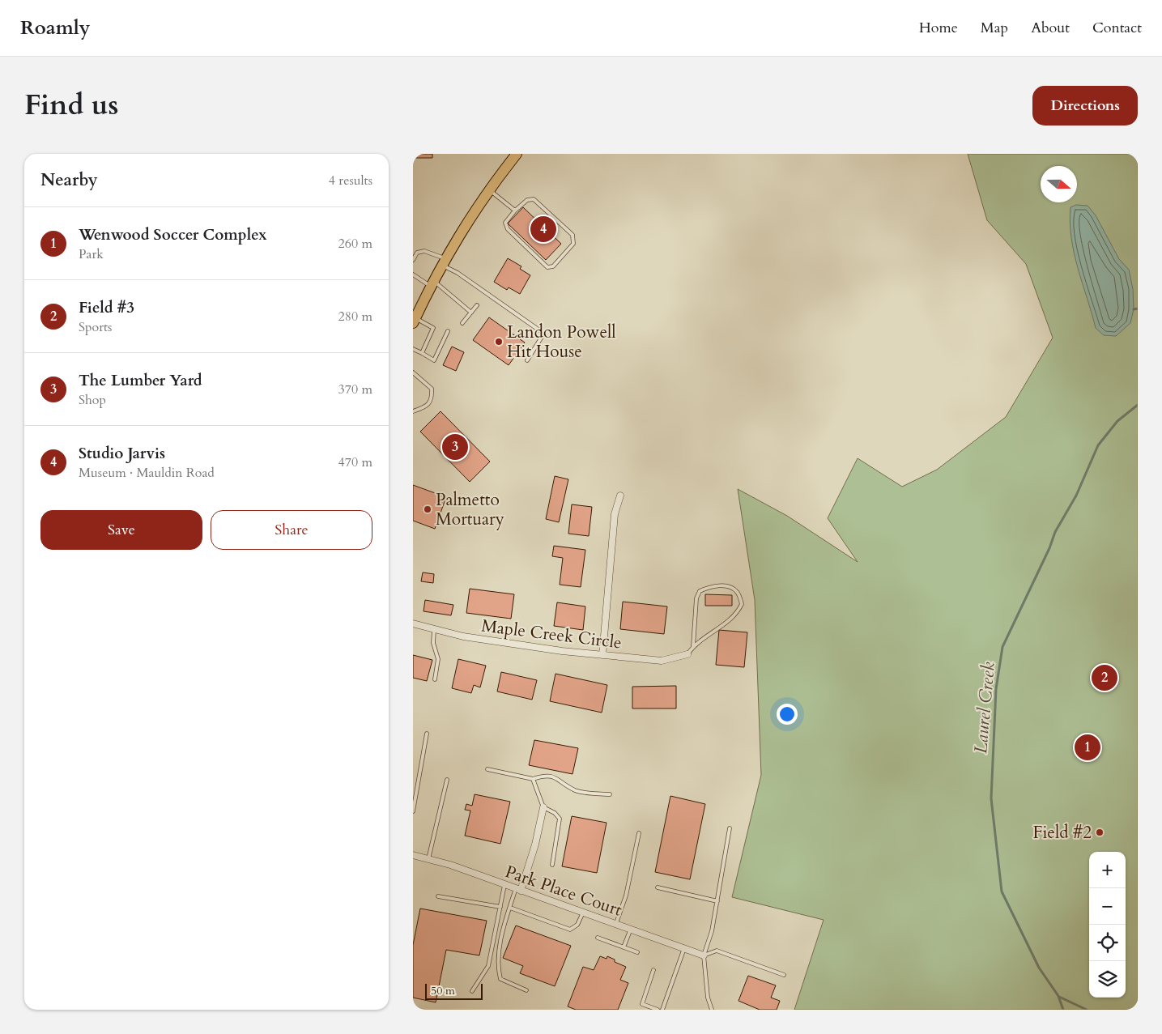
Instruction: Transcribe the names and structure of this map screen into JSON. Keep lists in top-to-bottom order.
{
  "streets": {
    "street": ["Maple Creek Circle", "Park Place Court"]
  },
  "water": ["Laurel Creek"],
  "places": ["Landon Powell Hit House", "Palmetto Mortuary", "Field #2"],
  "scale_bar": "50 m",
  "north": "right",
  "page": {
    "header": "Roamly",
    "nav": [
      "Home",
      "Map",
      "About",
      "Contact"
    ],
    "title": "Find us",
    "buttons": [
      "Directions",
      ["Save", "Share"]
    ],
    "heading": ["Nearby", "4 results"],
    "list": [
      {
        "mark": "1",
        "name": "Wenwood Soccer Complex",
        "note": "Park",
        "value": "260 m"
      },
      {
        "mark": "2",
        "name": "Field #3",
        "note": "Sports",
        "value": "280 m"
      },
      {
        "mark": "3",
        "name": "The Lumber Yard",
        "note": "Shop",
        "value": "370 m"
      },
      {
        "mark": "4",
        "name": "Studio Jarvis",
        "note": "Museum · Mauldin Road",
        "value": "470 m"
      }
    ],
    "pins": [
      "4",
      "3",
      "2",
      "1"
    ],
    "map_buttons": ["+", "−"],
    "scale": "50 m"
  }
}
